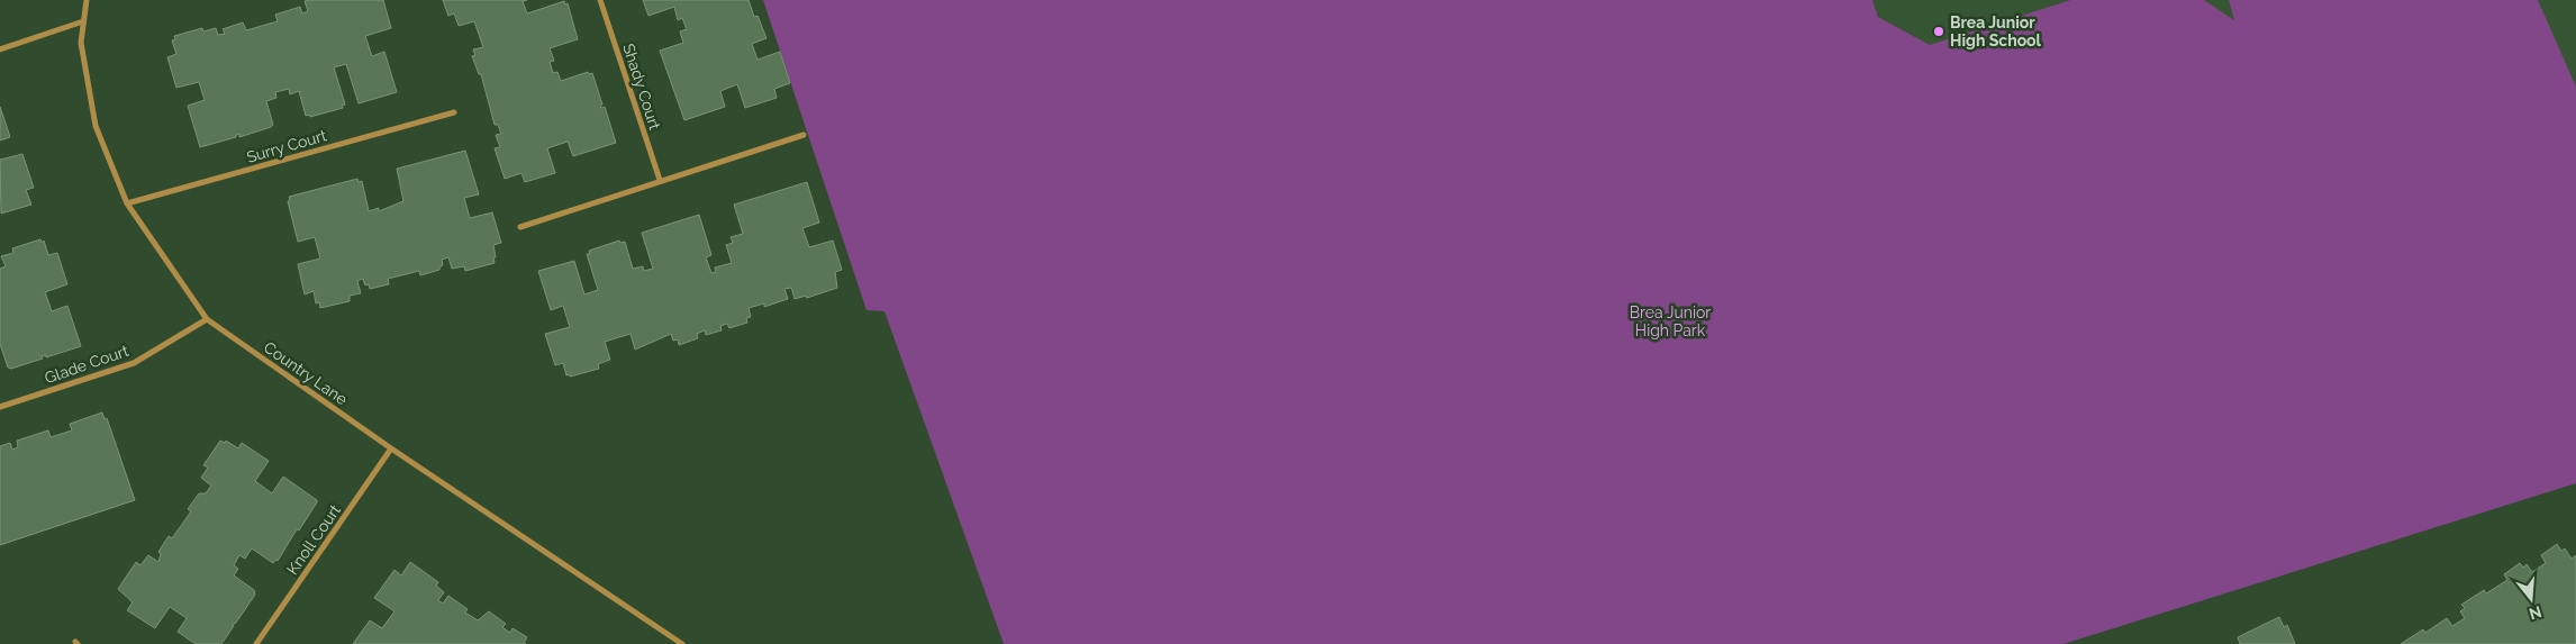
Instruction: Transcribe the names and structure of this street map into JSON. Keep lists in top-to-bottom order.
{
  "streets": {
    "street": [
      "Shady Court",
      "Surry Court",
      "Glade Court",
      "Country Lane",
      "Knoll Court"
    ]
  },
  "crossings": [
    ["Surry Court", "Country Lane"],
    ["Glade Court", "Country Lane"],
    ["Country Lane", "Knoll Court"]
  ],
  "parks": ["Brea Junior High Park"],
  "places": ["Brea Junior High School"],
  "north": "bottom"
}
